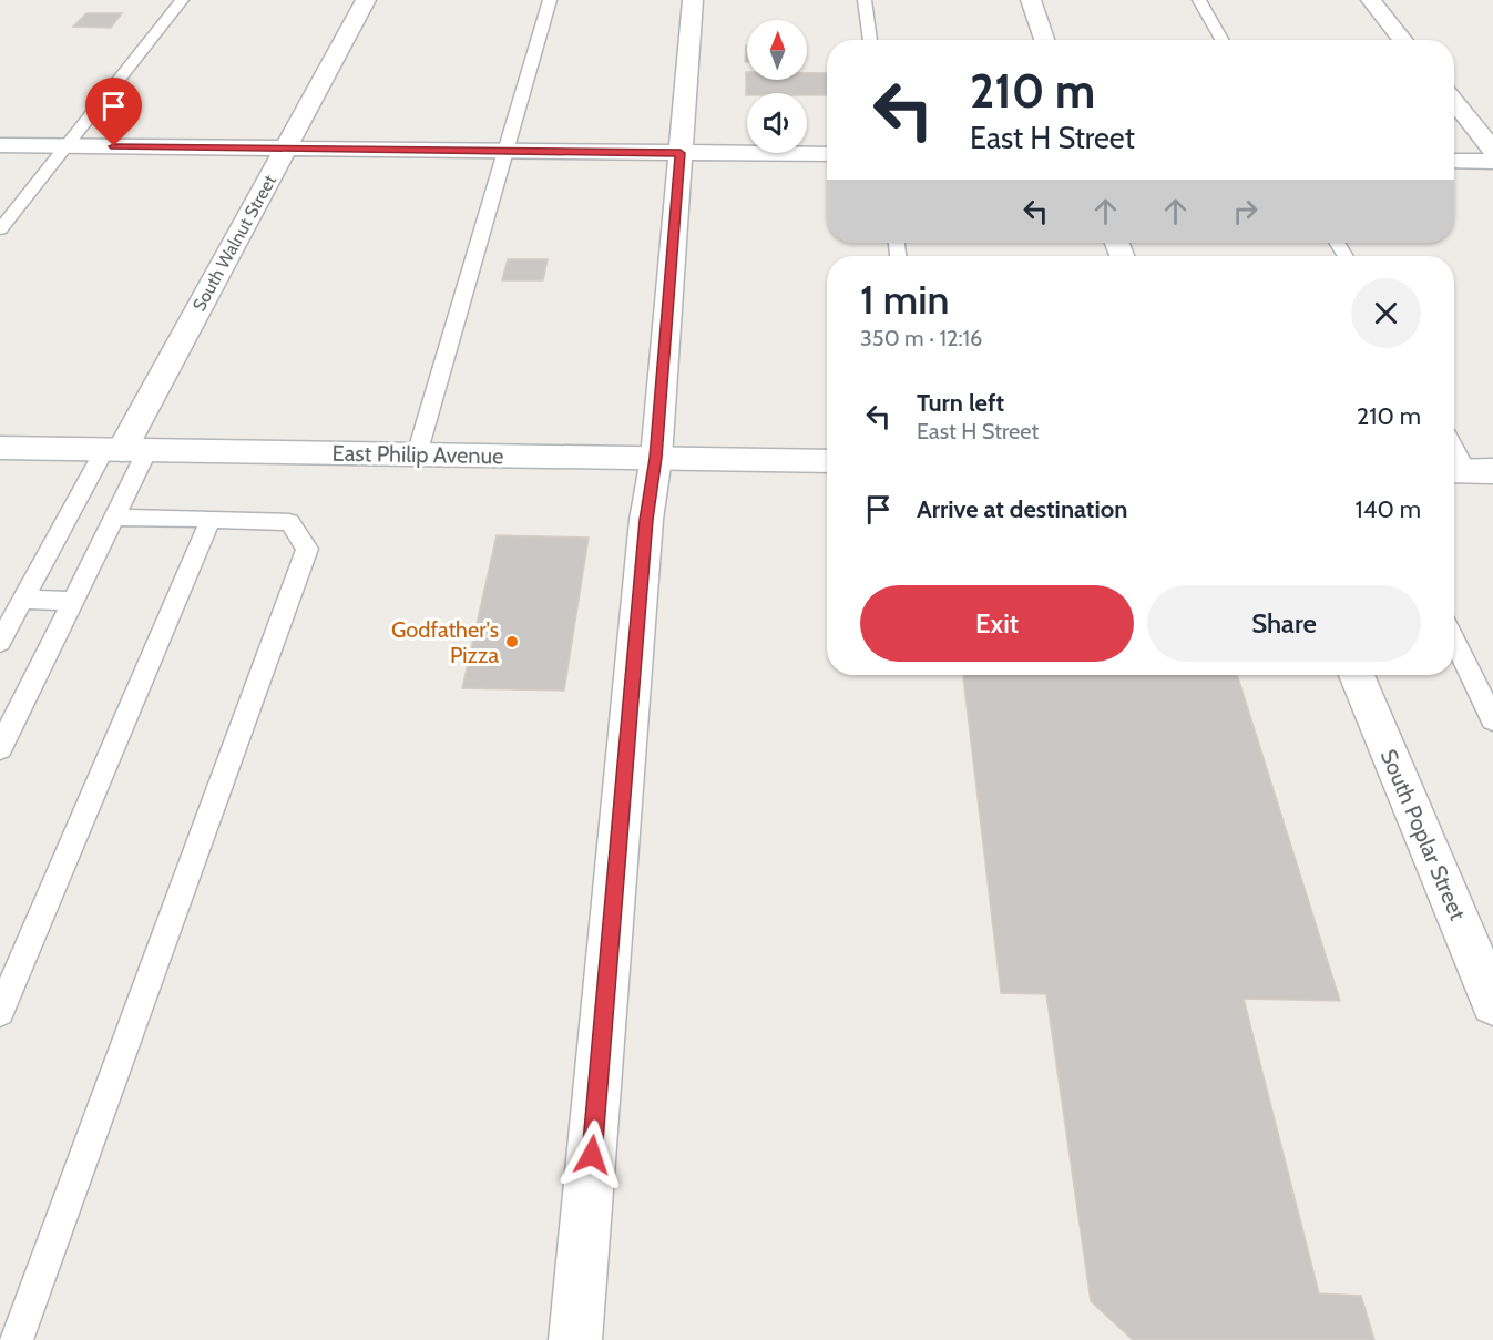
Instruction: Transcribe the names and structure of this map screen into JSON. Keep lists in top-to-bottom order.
{
  "streets": {
    "street": ["South Walnut Street", "East Philip Avenue", "South Poplar Street"]
  },
  "crossings": [
    ["South Walnut Street", "East Philip Avenue"]
  ],
  "places": ["Godfather's Pizza"],
  "north": "top",
  "page": {
    "turn": ["210 m", "East H Street"],
    "heading": ["1 min", "350 m · 12:16"],
    "list": [
      {
        "name": "Turn left",
        "note": "East H Street",
        "value": "210 m"
      },
      {
        "name": "Arrive at destination",
        "value": "140 m"
      }
    ],
    "buttons": ["Exit", "Share"]
  }
}
